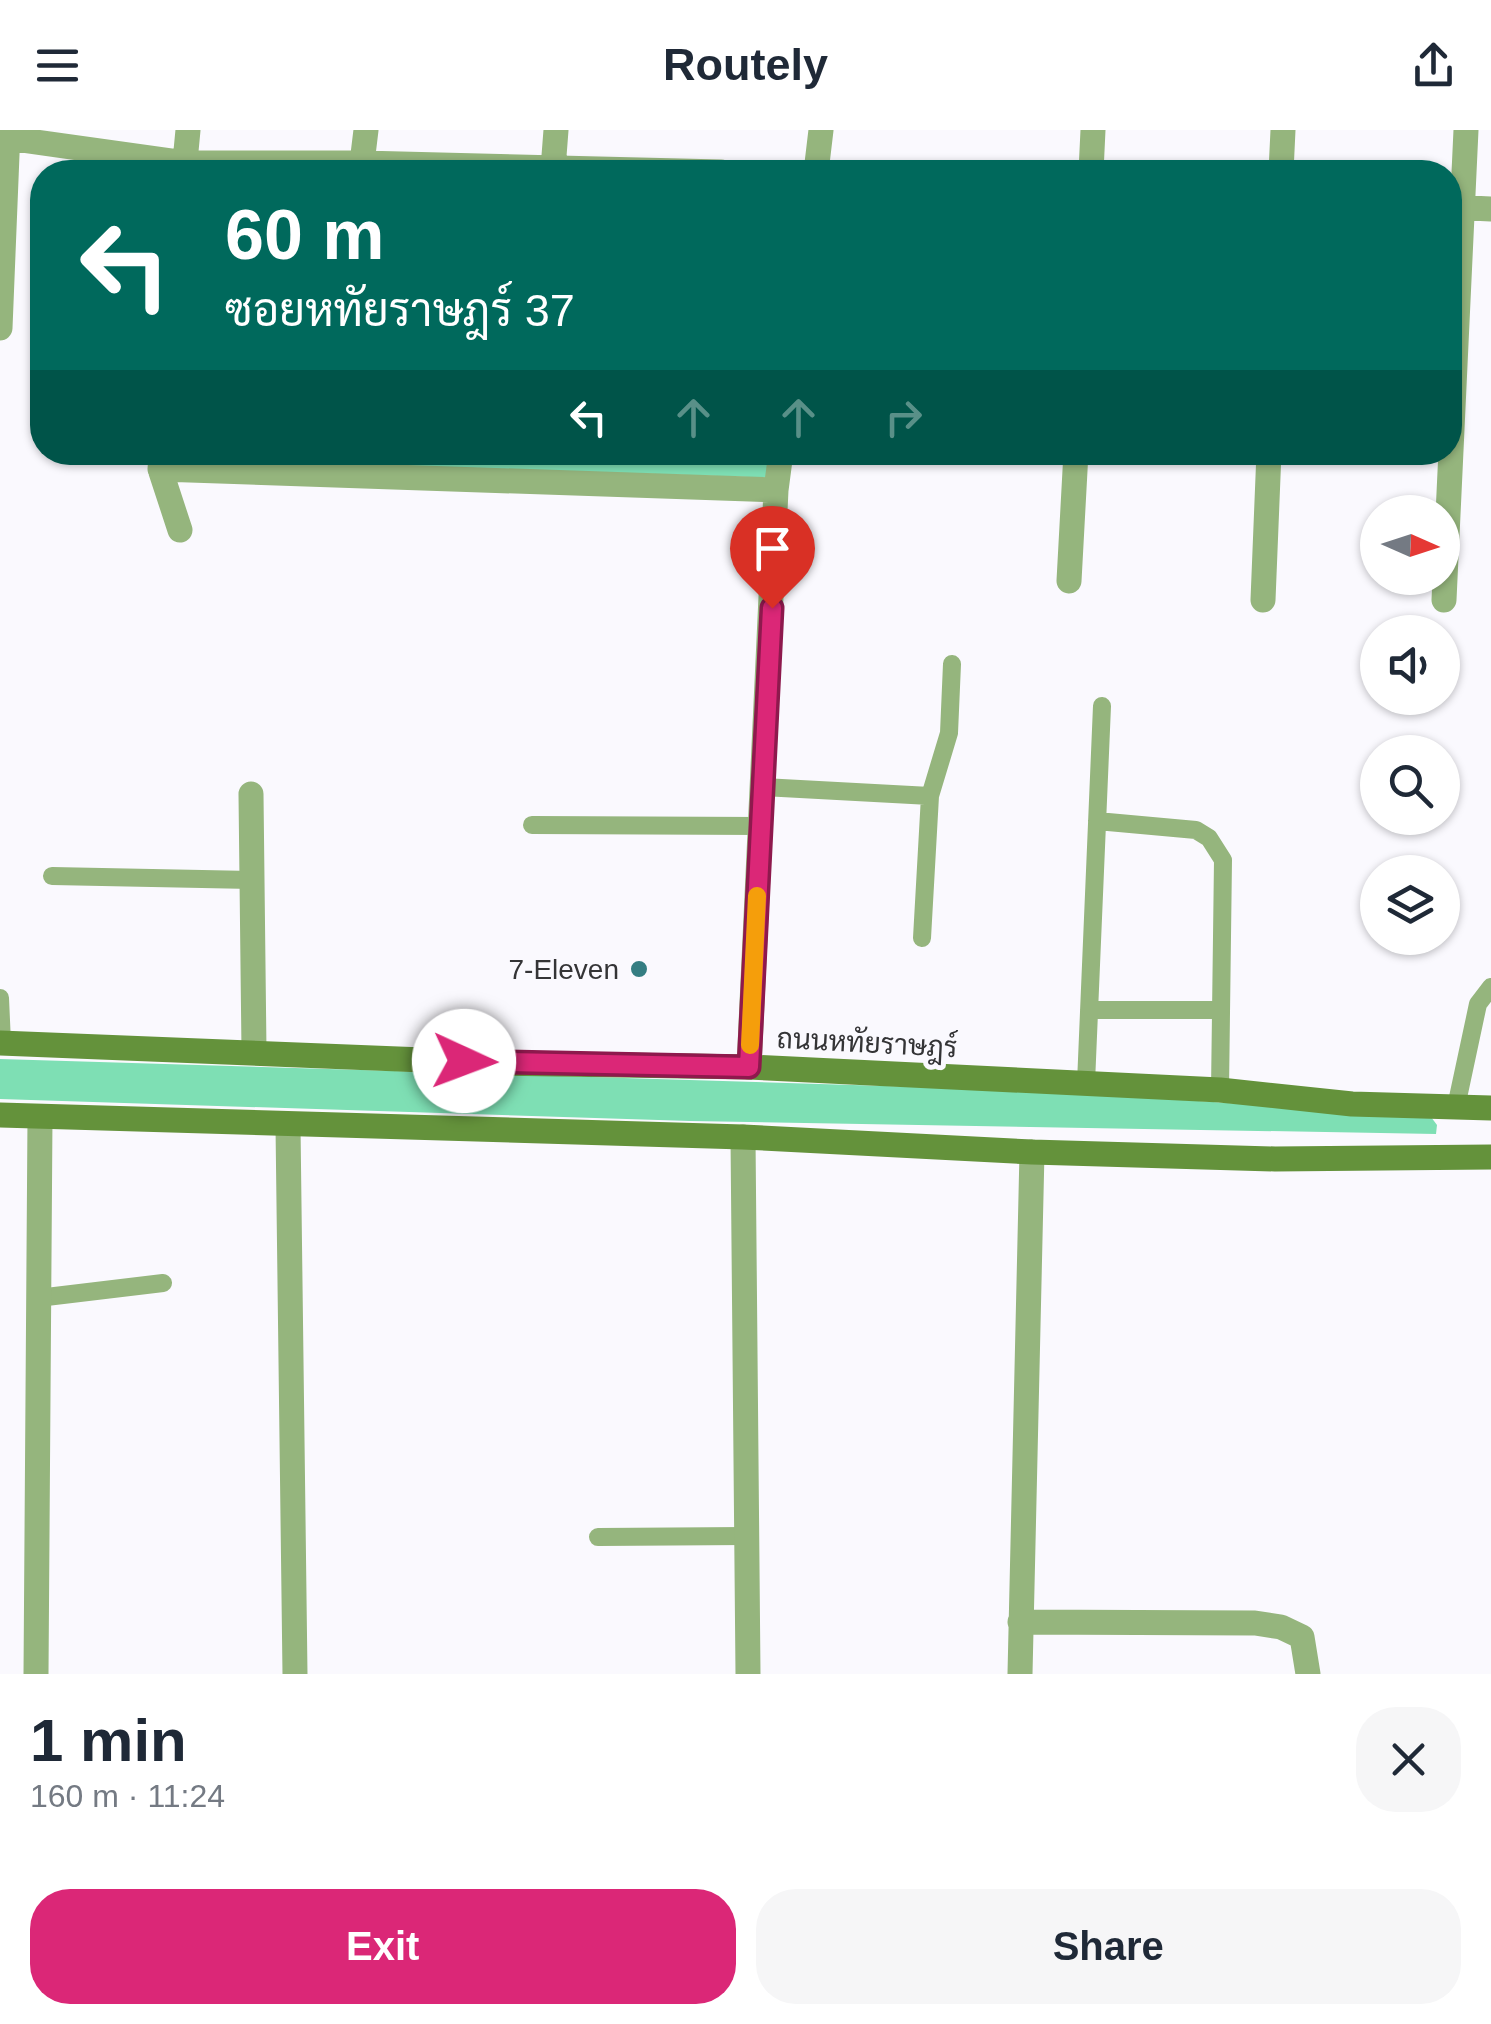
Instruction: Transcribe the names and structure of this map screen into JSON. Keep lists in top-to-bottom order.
{
  "streets": {
    "main road": ["ถนนหทัยราษฎร์"]
  },
  "places": ["7-Eleven"],
  "north": "right",
  "page": {
    "header": "Routely",
    "turn": ["60 m", "ซอยหทัยราษฎร์ 37"],
    "heading": ["1 min", "160 m · 11:24"],
    "buttons": ["Exit", "Share"]
  }
}
